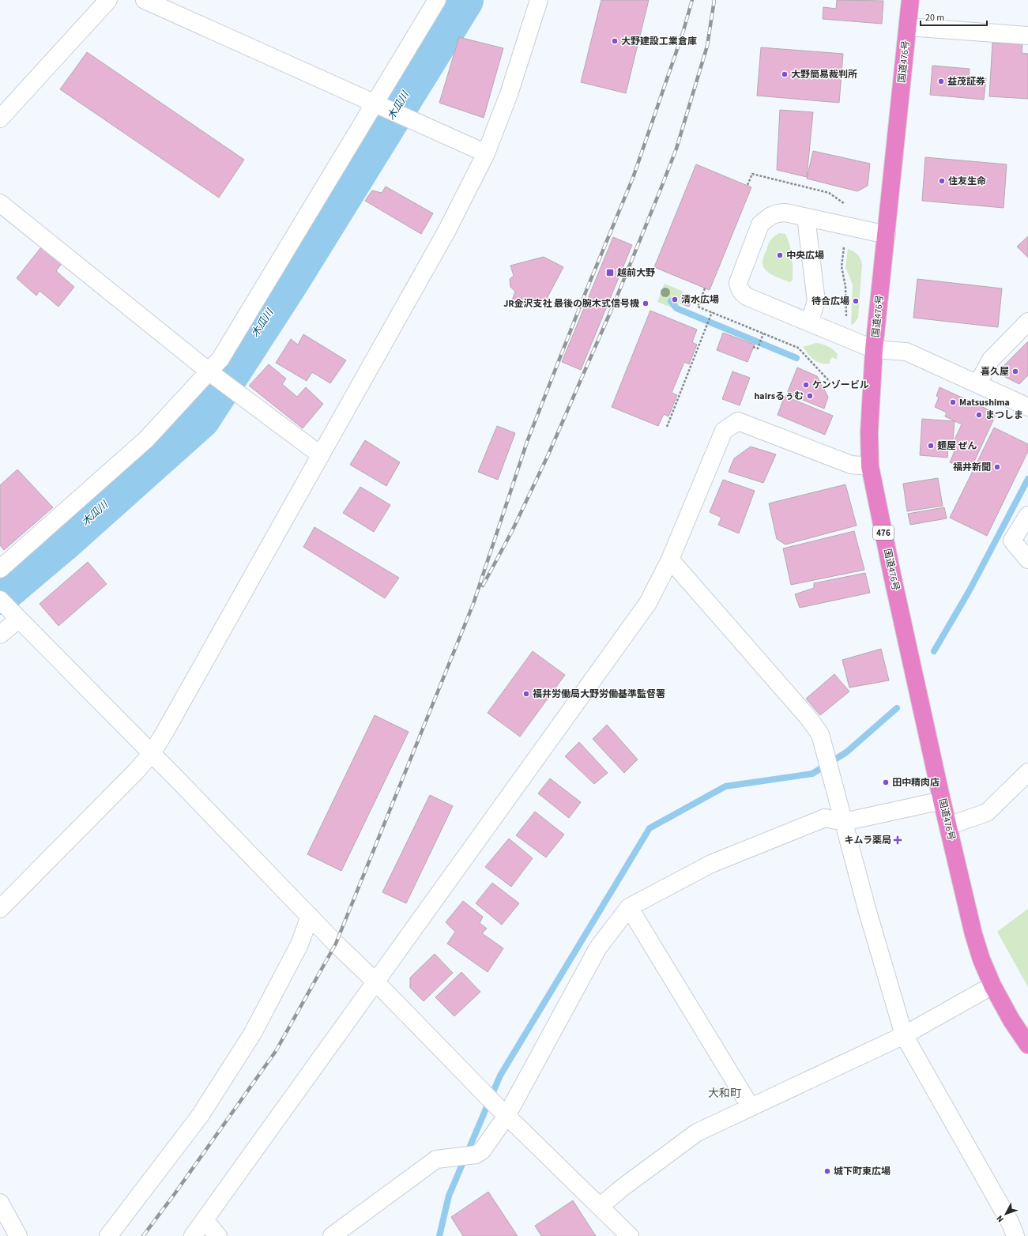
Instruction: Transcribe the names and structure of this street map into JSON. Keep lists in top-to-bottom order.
{
  "streets": {
    "highway": ["国道476号", "476"]
  },
  "districts": ["大和町"],
  "water": ["木瓜川"],
  "places": {
    "other": [
      "大野建設工業倉庫",
      "大野簡易裁判所",
      "益茂証券",
      "住友生命",
      "中央広場",
      "清水広場",
      "待合広場",
      "JR金沢支社 最後の腕木式信号機",
      "喜久屋",
      "ケンゾービル",
      "hairsるぅむ",
      "Matsushima",
      "まつしま",
      "麺屋 ぜん",
      "福井新聞",
      "福井労働局大野労働基準監督署",
      "田中精肉店",
      "城下町東広場"
    ],
    "transit": ["越前大野"],
    "health": ["キムラ薬局"]
  },
  "scale_bar": "20 m",
  "north": "bottom left"
}
